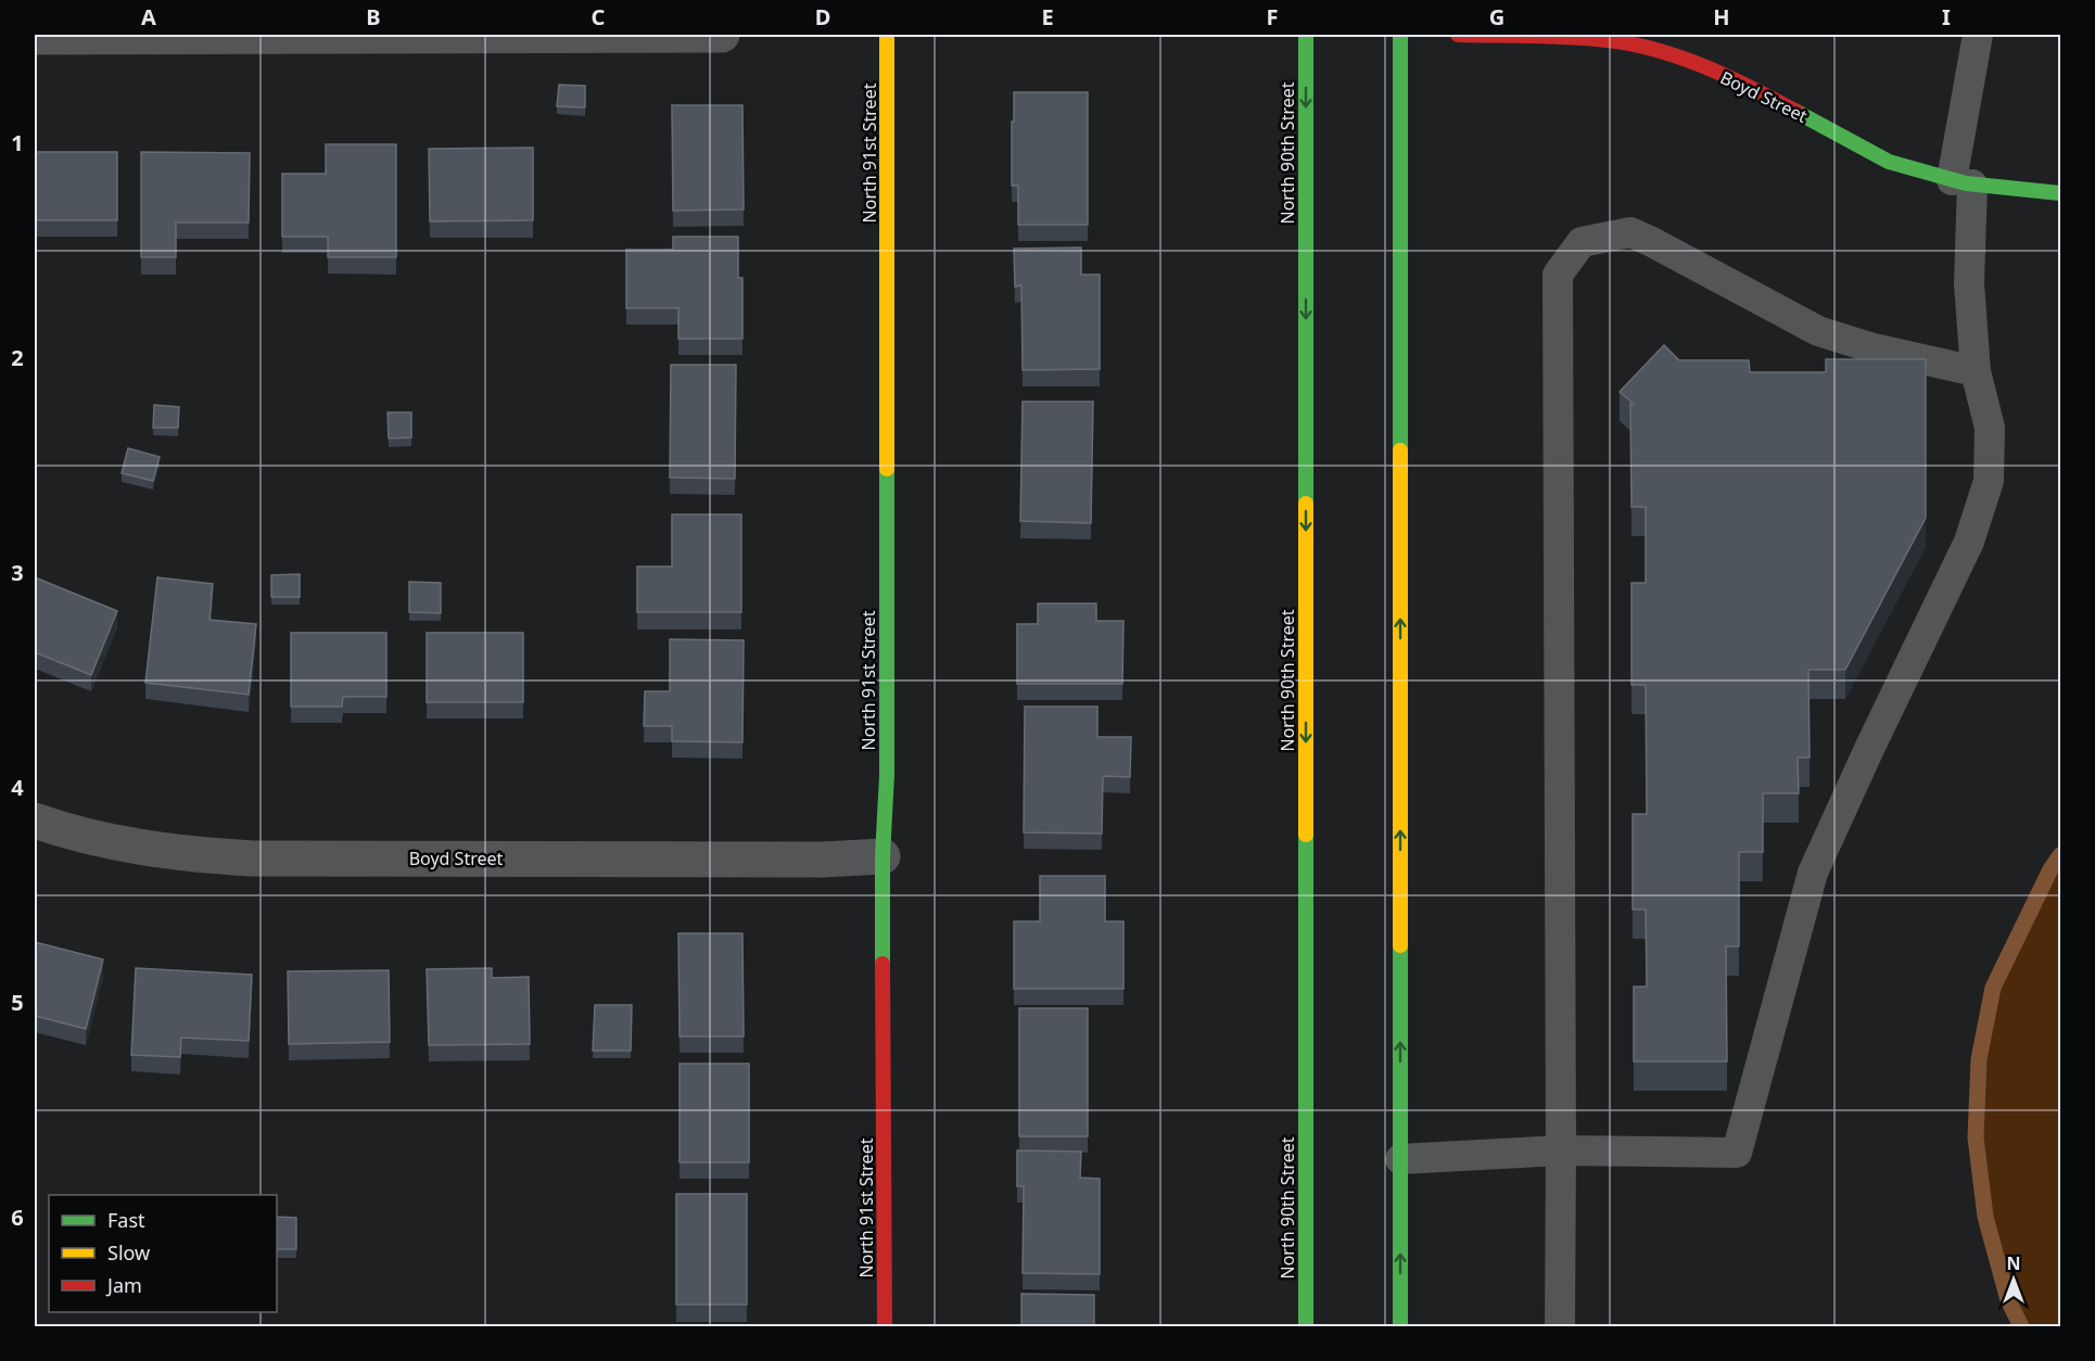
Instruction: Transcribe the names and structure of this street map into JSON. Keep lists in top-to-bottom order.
{
  "streets": {
    "main road": ["Boyd Street", "North 91st Street", "North 90th Street"]
  },
  "crossings": [
    ["Boyd Street", "North 91st Street"]
  ],
  "legend": ["Fast", "Slow", "Jam"],
  "north": "top",
  "grid": {
    "columns": [
      "A",
      "B",
      "C",
      "D",
      "E",
      "F",
      "G",
      "H",
      "I"
    ],
    "rows": [
      "1",
      "2",
      "3",
      "4",
      "5",
      "6"
    ]
  }
}
